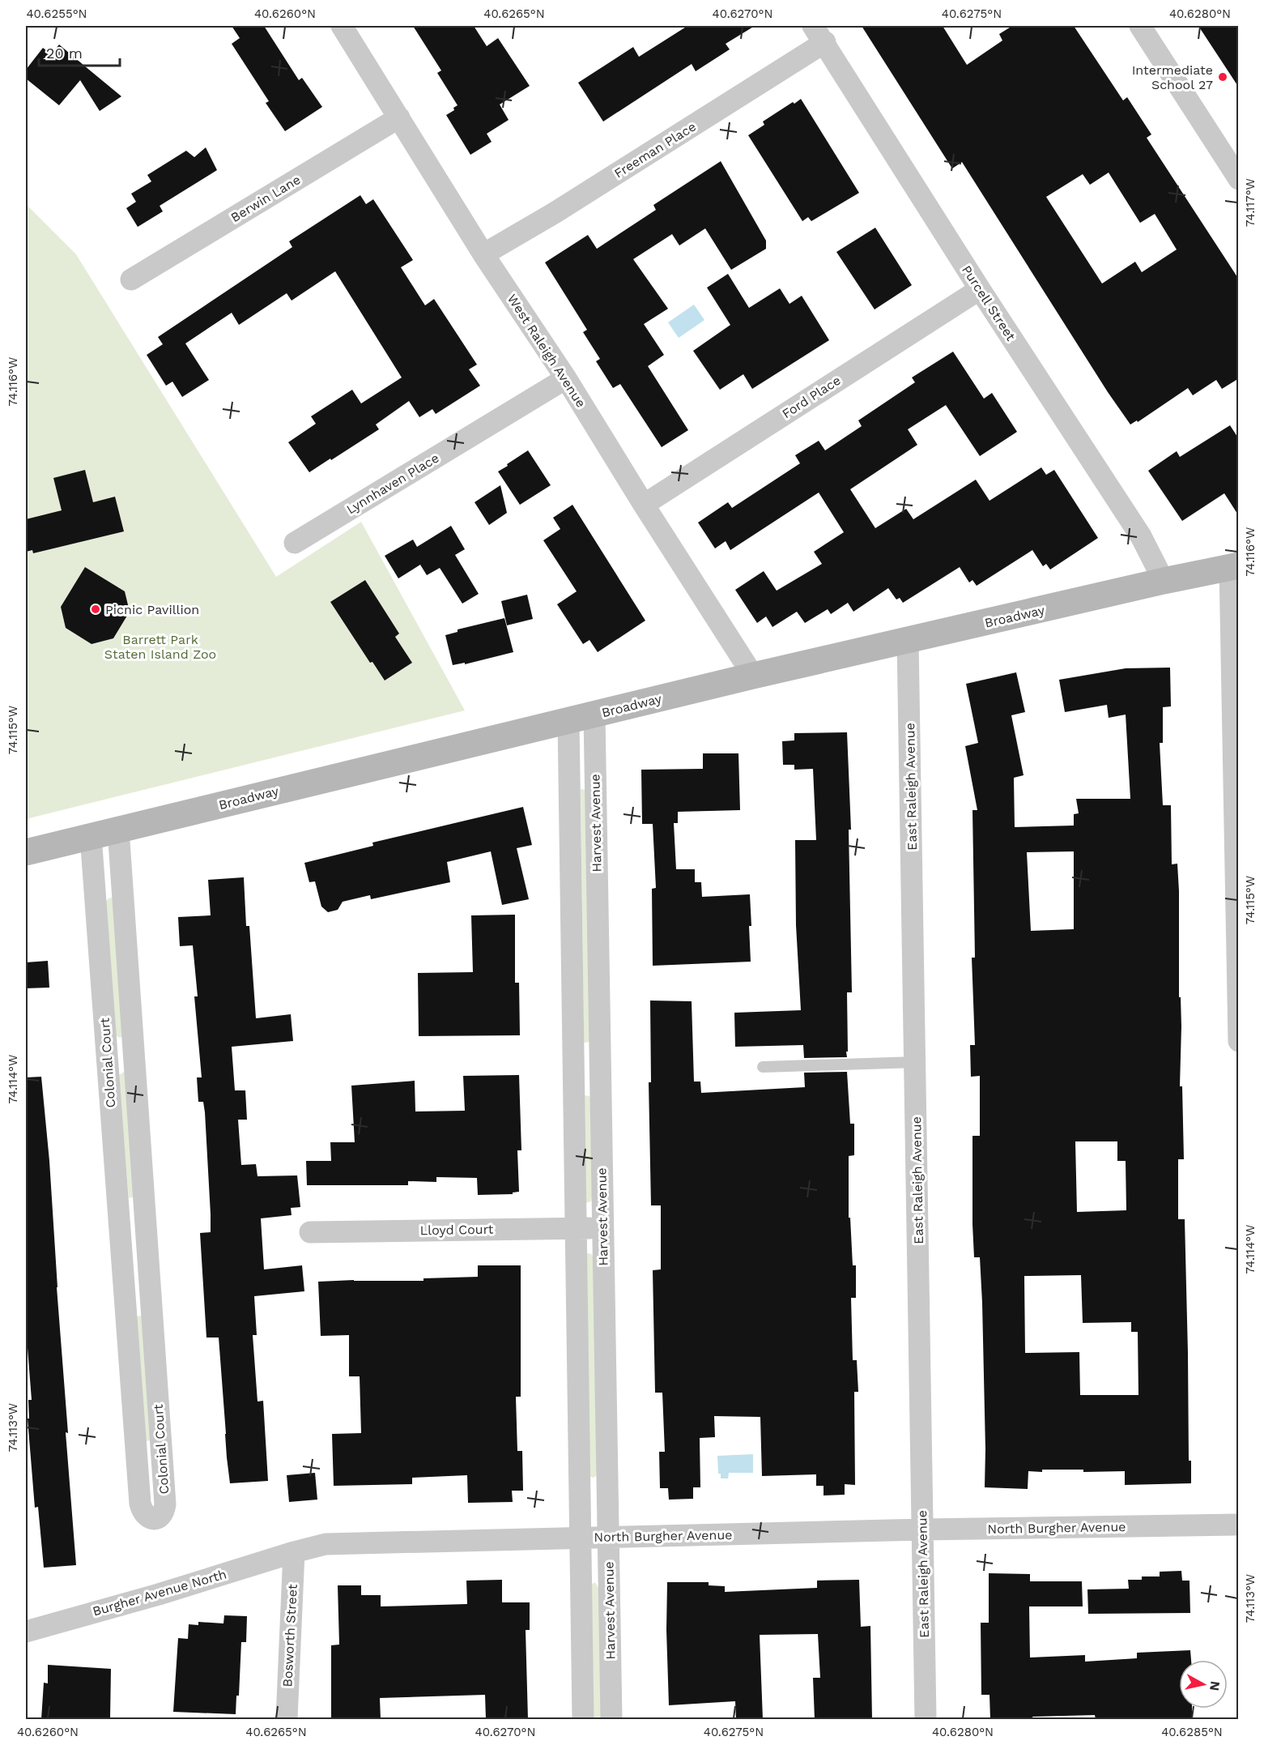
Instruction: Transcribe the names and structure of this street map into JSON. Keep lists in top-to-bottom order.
{
  "streets": {
    "street": [
      "Freeman Place",
      "Berwin Lane",
      "Purcell Street",
      "West Raleigh Avenue",
      "Ford Place",
      "Lynnhaven Place",
      "Broadway",
      "East Raleigh Avenue",
      "Harvest Avenue",
      "Colonial Court",
      "Lloyd Court",
      "North Burgher Avenue",
      "Burgher Avenue North",
      "Bosworth Street"
    ]
  },
  "crossings": [
    ["Freeman Place", "Purcell Street"],
    ["Freeman Place", "West Raleigh Avenue"],
    ["Berwin Lane", "West Raleigh Avenue"],
    ["Purcell Street", "Ford Place"],
    ["Purcell Street", "Broadway"],
    ["West Raleigh Avenue", "Ford Place"],
    ["West Raleigh Avenue", "Lynnhaven Place"],
    ["West Raleigh Avenue", "Broadway"],
    ["Broadway", "East Raleigh Avenue"],
    ["Broadway", "Harvest Avenue"],
    ["Broadway", "Colonial Court"],
    ["East Raleigh Avenue", "North Burgher Avenue"],
    ["Harvest Avenue", "Lloyd Court"],
    ["Harvest Avenue", "North Burgher Avenue"],
    ["North Burgher Avenue", "Burgher Avenue North"],
    ["North Burgher Avenue", "Bosworth Street"],
    ["Burgher Avenue North", "Bosworth Street"]
  ],
  "parks": ["Barrett Park Staten Island Zoo"],
  "places": ["Intermediate School 27", "Picnic Pavillion"],
  "scale_bar": "20 m",
  "north": "right",
  "coordinates": [
    "40.6255°N",
    "40.6260°N",
    "40.6265°N",
    "40.6270°N",
    "40.6275°N",
    "40.6280°N",
    "74.117°W",
    "74.116°W",
    "74.115°W",
    "74.114°W",
    "74.113°W",
    "40.6285°N"
  ]
}
